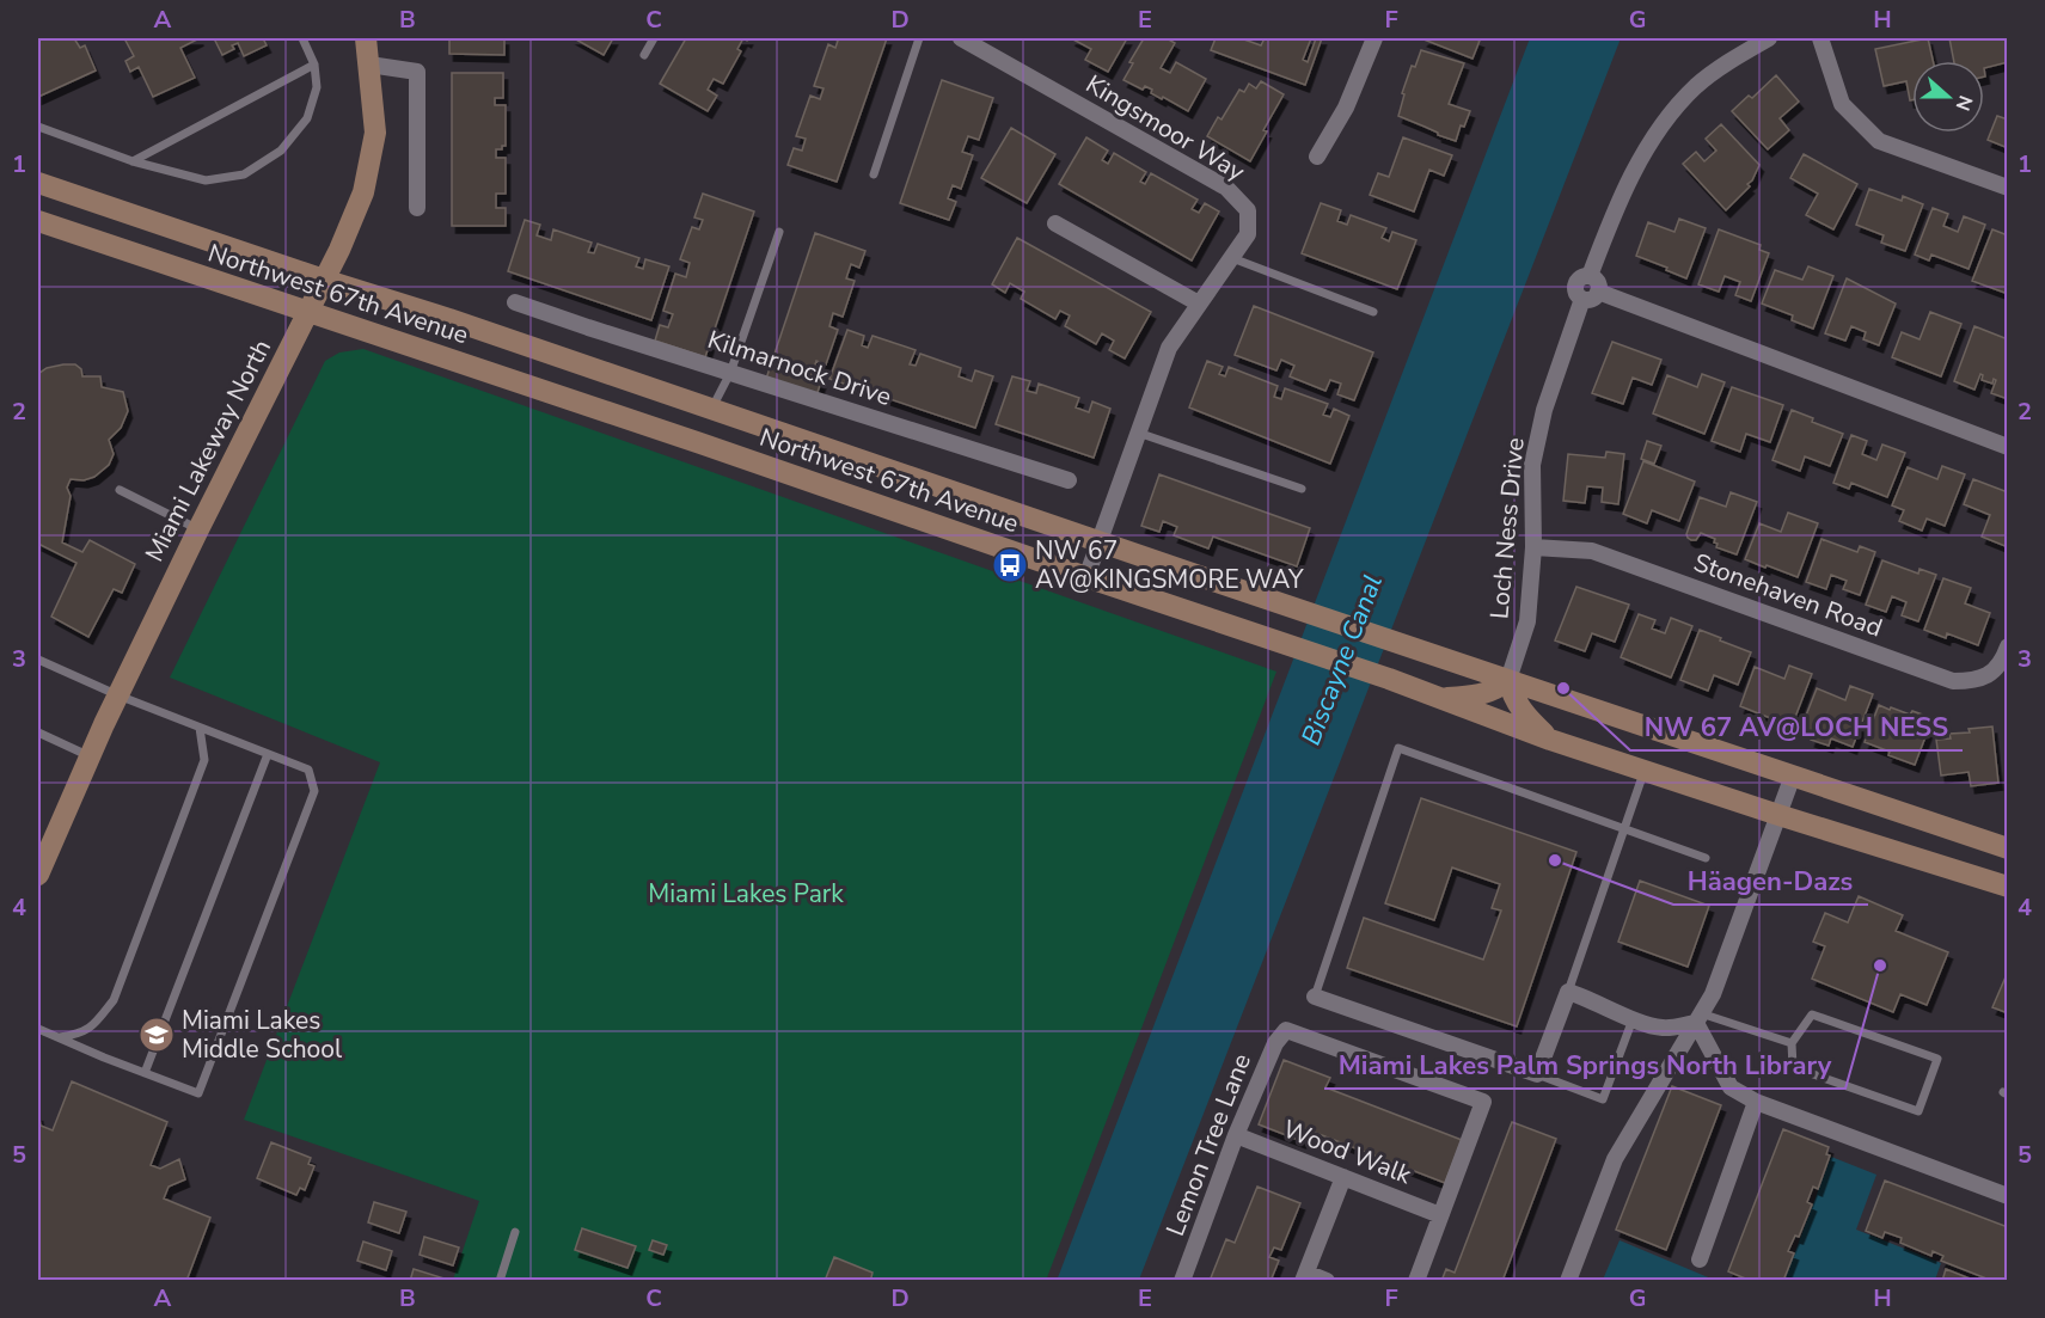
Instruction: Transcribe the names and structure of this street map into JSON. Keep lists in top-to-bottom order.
{
  "streets": {
    "main road": ["Northwest 67th Avenue", "Miami Lakeway North"],
    "street": [
      "Kingsmoor Way",
      "Kilmarnock Drive",
      "Loch Ness Drive",
      "Stonehaven Road",
      "Lemon Tree Lane",
      "Wood Walk"
    ]
  },
  "crossings": [
    ["Kingsmoor Way", "Northwest 67th Avenue"],
    ["Northwest 67th Avenue", "Miami Lakeway North"],
    ["Northwest 67th Avenue", "Loch Ness Drive"],
    ["Loch Ness Drive", "Stonehaven Road"],
    ["Lemon Tree Lane", "Wood Walk"]
  ],
  "water": ["Biscayne Canal"],
  "parks": ["Miami Lakes Park"],
  "places": {
    "bus stop": ["NW 67 AV@KINGSMORE WAY"],
    "other": ["NW 67 AV@LOCH NESS", "Häagen-Dazs", "Miami Lakes Palm Springs North Library"],
    "school or university": ["Miami Lakes Middle School"]
  },
  "north": "right",
  "grid": {
    "columns": [
      "A",
      "B",
      "C",
      "D",
      "E",
      "F",
      "G",
      "H"
    ],
    "rows": [
      "1",
      "2",
      "3",
      "4",
      "5"
    ]
  }
}
